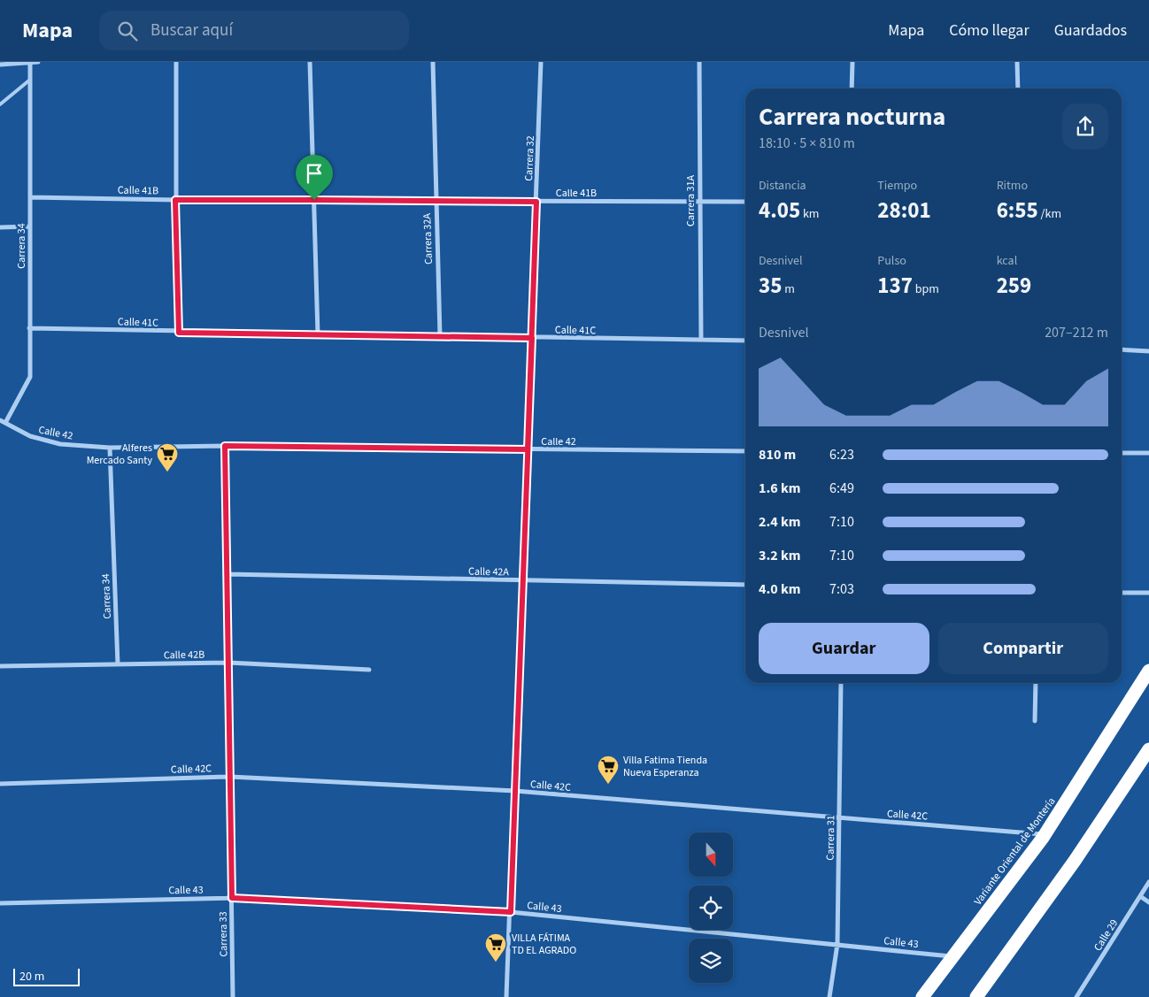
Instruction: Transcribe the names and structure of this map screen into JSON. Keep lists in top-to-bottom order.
{
  "streets": {
    "highway": ["Variante Oriental de Montería"],
    "street": [
      "Carrera 32",
      "Calle 41B",
      "Carrera 31A",
      "Carrera 32A",
      "Carrera 34",
      "Calle 41C",
      "Calle 42",
      "Calle 42A",
      "Calle 42B",
      "Calle 42C",
      "Carrera 31",
      "Calle 43",
      "Carrera 33",
      "Calle 29"
    ]
  },
  "crossings": [
    ["Carrera 32", "Calle 41B"],
    ["Carrera 32", "Calle 41C"],
    ["Carrera 32", "Calle 42"],
    ["Carrera 32", "Calle 42A"],
    ["Carrera 32", "Calle 42C"],
    ["Carrera 32", "Calle 43"],
    ["Calle 41B", "Carrera 31A"],
    ["Calle 41B", "Carrera 32A"],
    ["Calle 41B", "Carrera 34"],
    ["Carrera 31A", "Calle 41C"],
    ["Carrera 32A", "Calle 41C"],
    ["Carrera 34", "Calle 41C"],
    ["Carrera 34", "Calle 42"],
    ["Carrera 34", "Calle 42B"],
    ["Calle 42", "Carrera 33"],
    ["Calle 42A", "Carrera 33"],
    ["Calle 42B", "Carrera 33"],
    ["Calle 42C", "Carrera 31"],
    ["Calle 42C", "Variante Oriental de Montería"],
    ["Calle 42C", "Carrera 33"],
    ["Carrera 31", "Calle 43"],
    ["Variante Oriental de Montería", "Calle 43"],
    ["Calle 43", "Carrera 33"]
  ],
  "places": {
    "supermarket": ["Alferes Mercado Santy", "Villa Fatima Tienda Nueva Esperanza", "VILLA FÁTIMA TD EL AGRADO"]
  },
  "scale_bar": "20 m",
  "north": "bottom",
  "page": {
    "header": "Mapa",
    "search": "Buscar aquí",
    "nav": ["Mapa", "Cómo llegar", "Guardados"],
    "heading": ["Carrera nocturna", "18:10 · 5 × 810 m"],
    "stats": [
      ["Distancia", "4.05 km"],
      ["Tiempo", "28:01"],
      ["Ritmo", "6:55 /km"],
      ["Desnivel", "35 m"],
      ["Pulso", "137 bpm"],
      ["kcal", "259"]
    ],
    "chart": ["Desnivel", "207–212 m"],
    "list": [
      {
        "name": "810 m",
        "note": "6:23"
      },
      {
        "name": "1.6 km",
        "note": "6:49"
      },
      {
        "name": "2.4 km",
        "note": "7:10"
      },
      {
        "name": "3.2 km",
        "note": "7:10"
      },
      {
        "name": "4.0 km",
        "note": "7:03"
      }
    ],
    "buttons": ["Guardar", "Compartir"],
    "scale": "20 m"
  }
}
